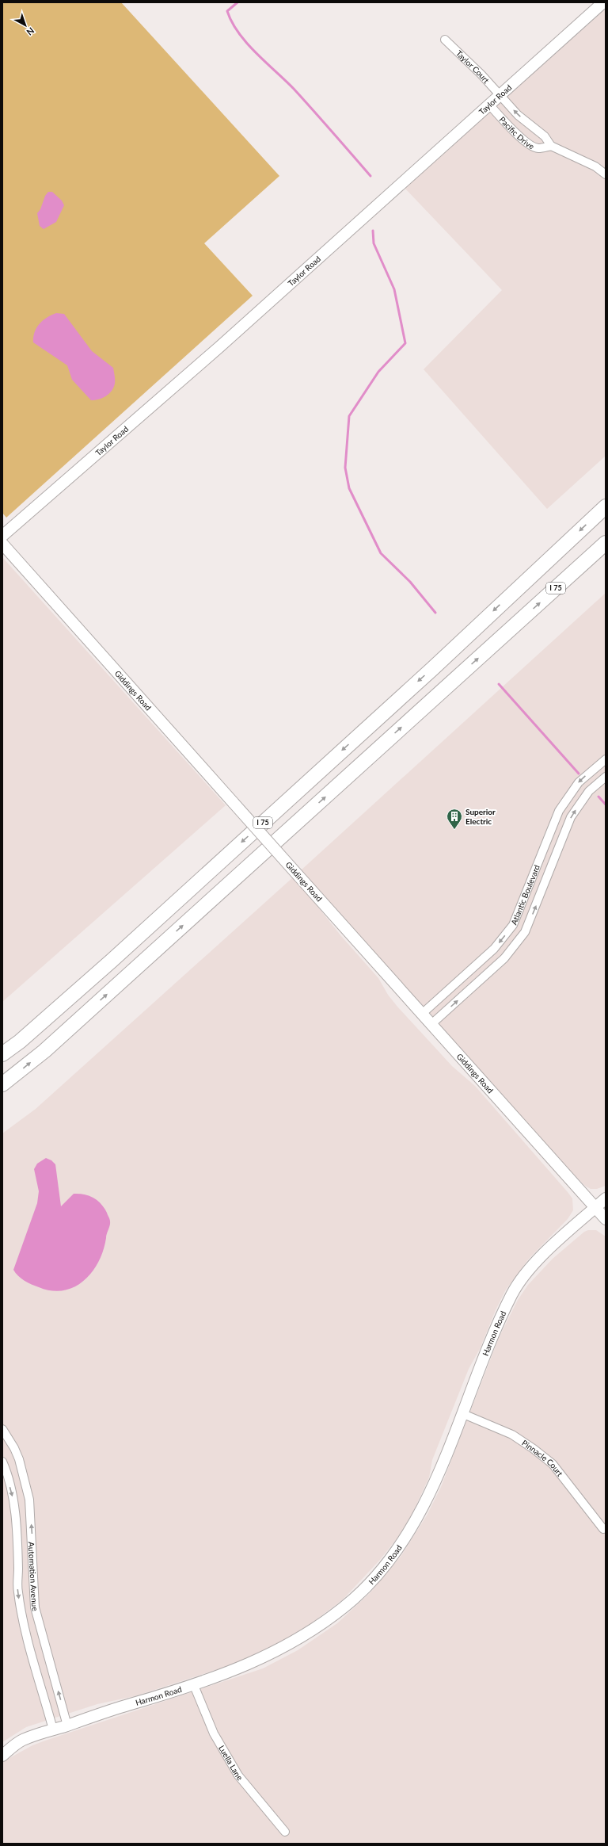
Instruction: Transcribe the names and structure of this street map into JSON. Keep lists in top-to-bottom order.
{
  "streets": {
    "highway": ["I 75"],
    "street": [
      "Taylor Court",
      "Taylor Road",
      "Pacific Drive",
      "Giddings Road",
      "Atlantic Boulevard",
      "Harmon Road",
      "Pinnacle Court",
      "Automation Avenue",
      "Luella Lane"
    ]
  },
  "crossings": [
    ["Taylor Court", "Taylor Road"],
    ["Taylor Court", "Pacific Drive"],
    ["Taylor Road", "Pacific Drive"],
    ["Giddings Road", "Atlantic Boulevard"],
    ["Giddings Road", "Harmon Road"],
    ["Harmon Road", "Pinnacle Court"],
    ["Harmon Road", "Automation Avenue"],
    ["Harmon Road", "Luella Lane"]
  ],
  "places": {
    "building": ["Superior Electric"]
  },
  "north": "bottom right"
}
